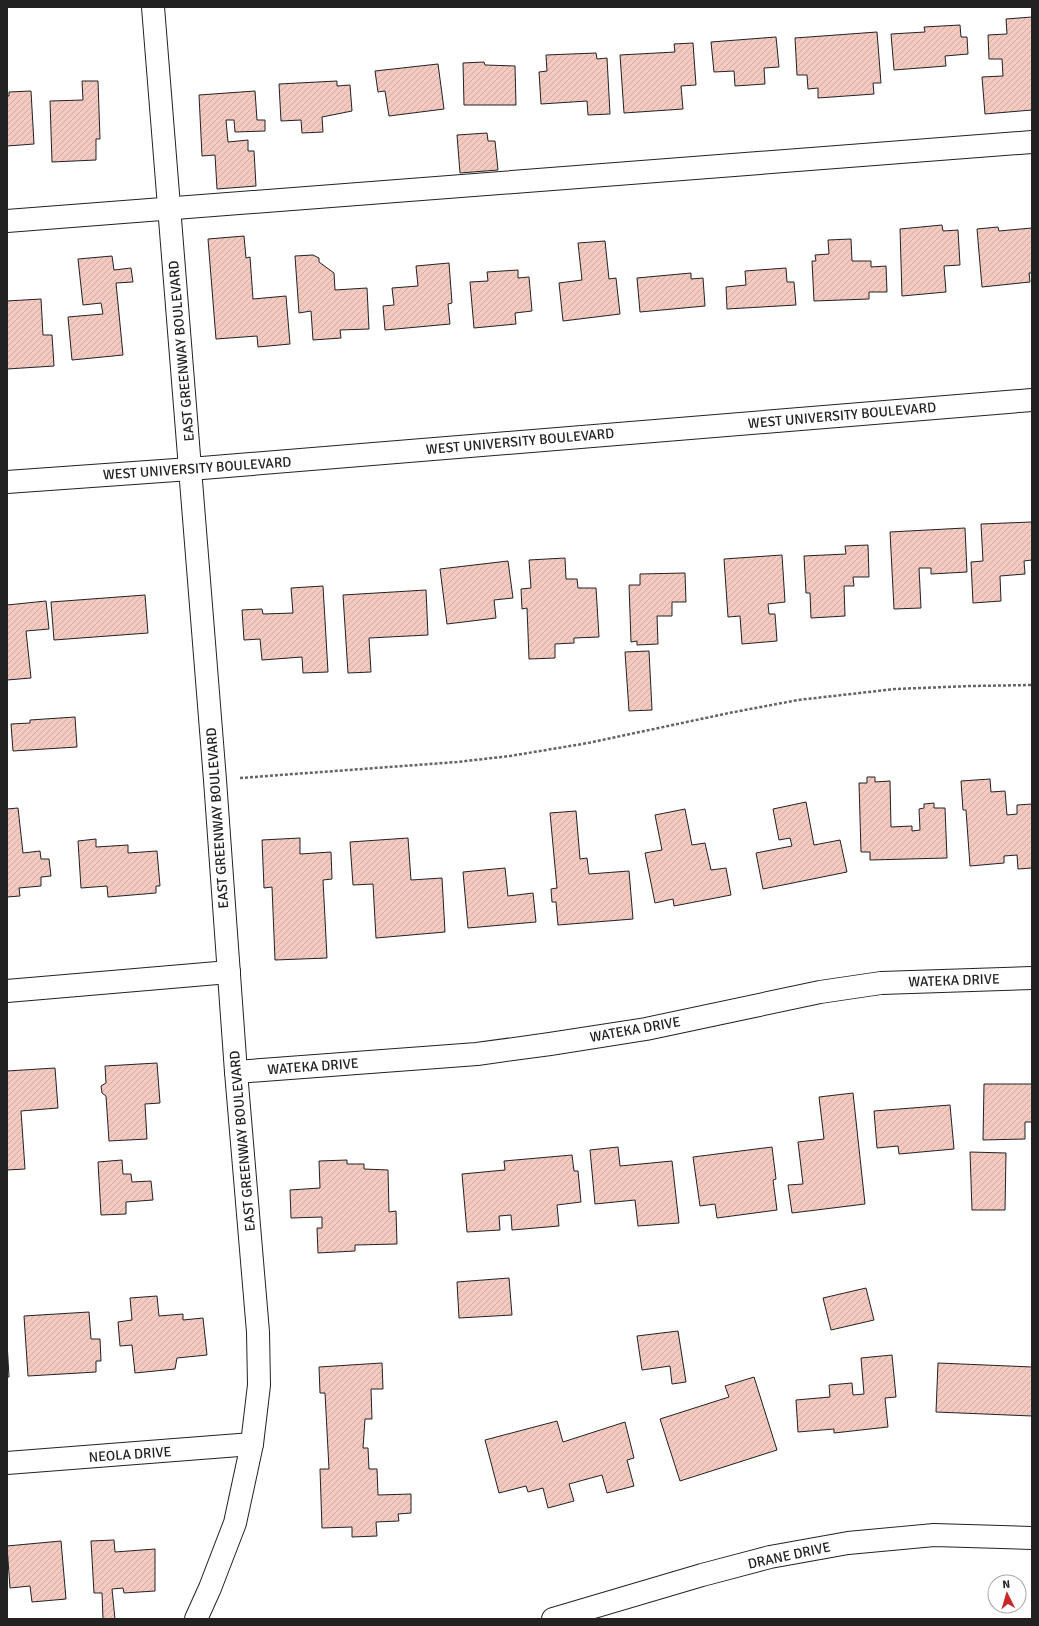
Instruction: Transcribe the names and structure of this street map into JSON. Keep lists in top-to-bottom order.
{
  "streets": {
    "street": [
      "EAST GREENWAY BOULEVARD",
      "WEST UNIVERSITY BOULEVARD",
      "WATEKA DRIVE",
      "NEOLA DRIVE",
      "DRANE DRIVE"
    ]
  },
  "crossings": [
    ["EAST GREENWAY BOULEVARD", "WEST UNIVERSITY BOULEVARD"],
    ["EAST GREENWAY BOULEVARD", "WATEKA DRIVE"],
    ["EAST GREENWAY BOULEVARD", "NEOLA DRIVE"]
  ],
  "north": "top"
}
